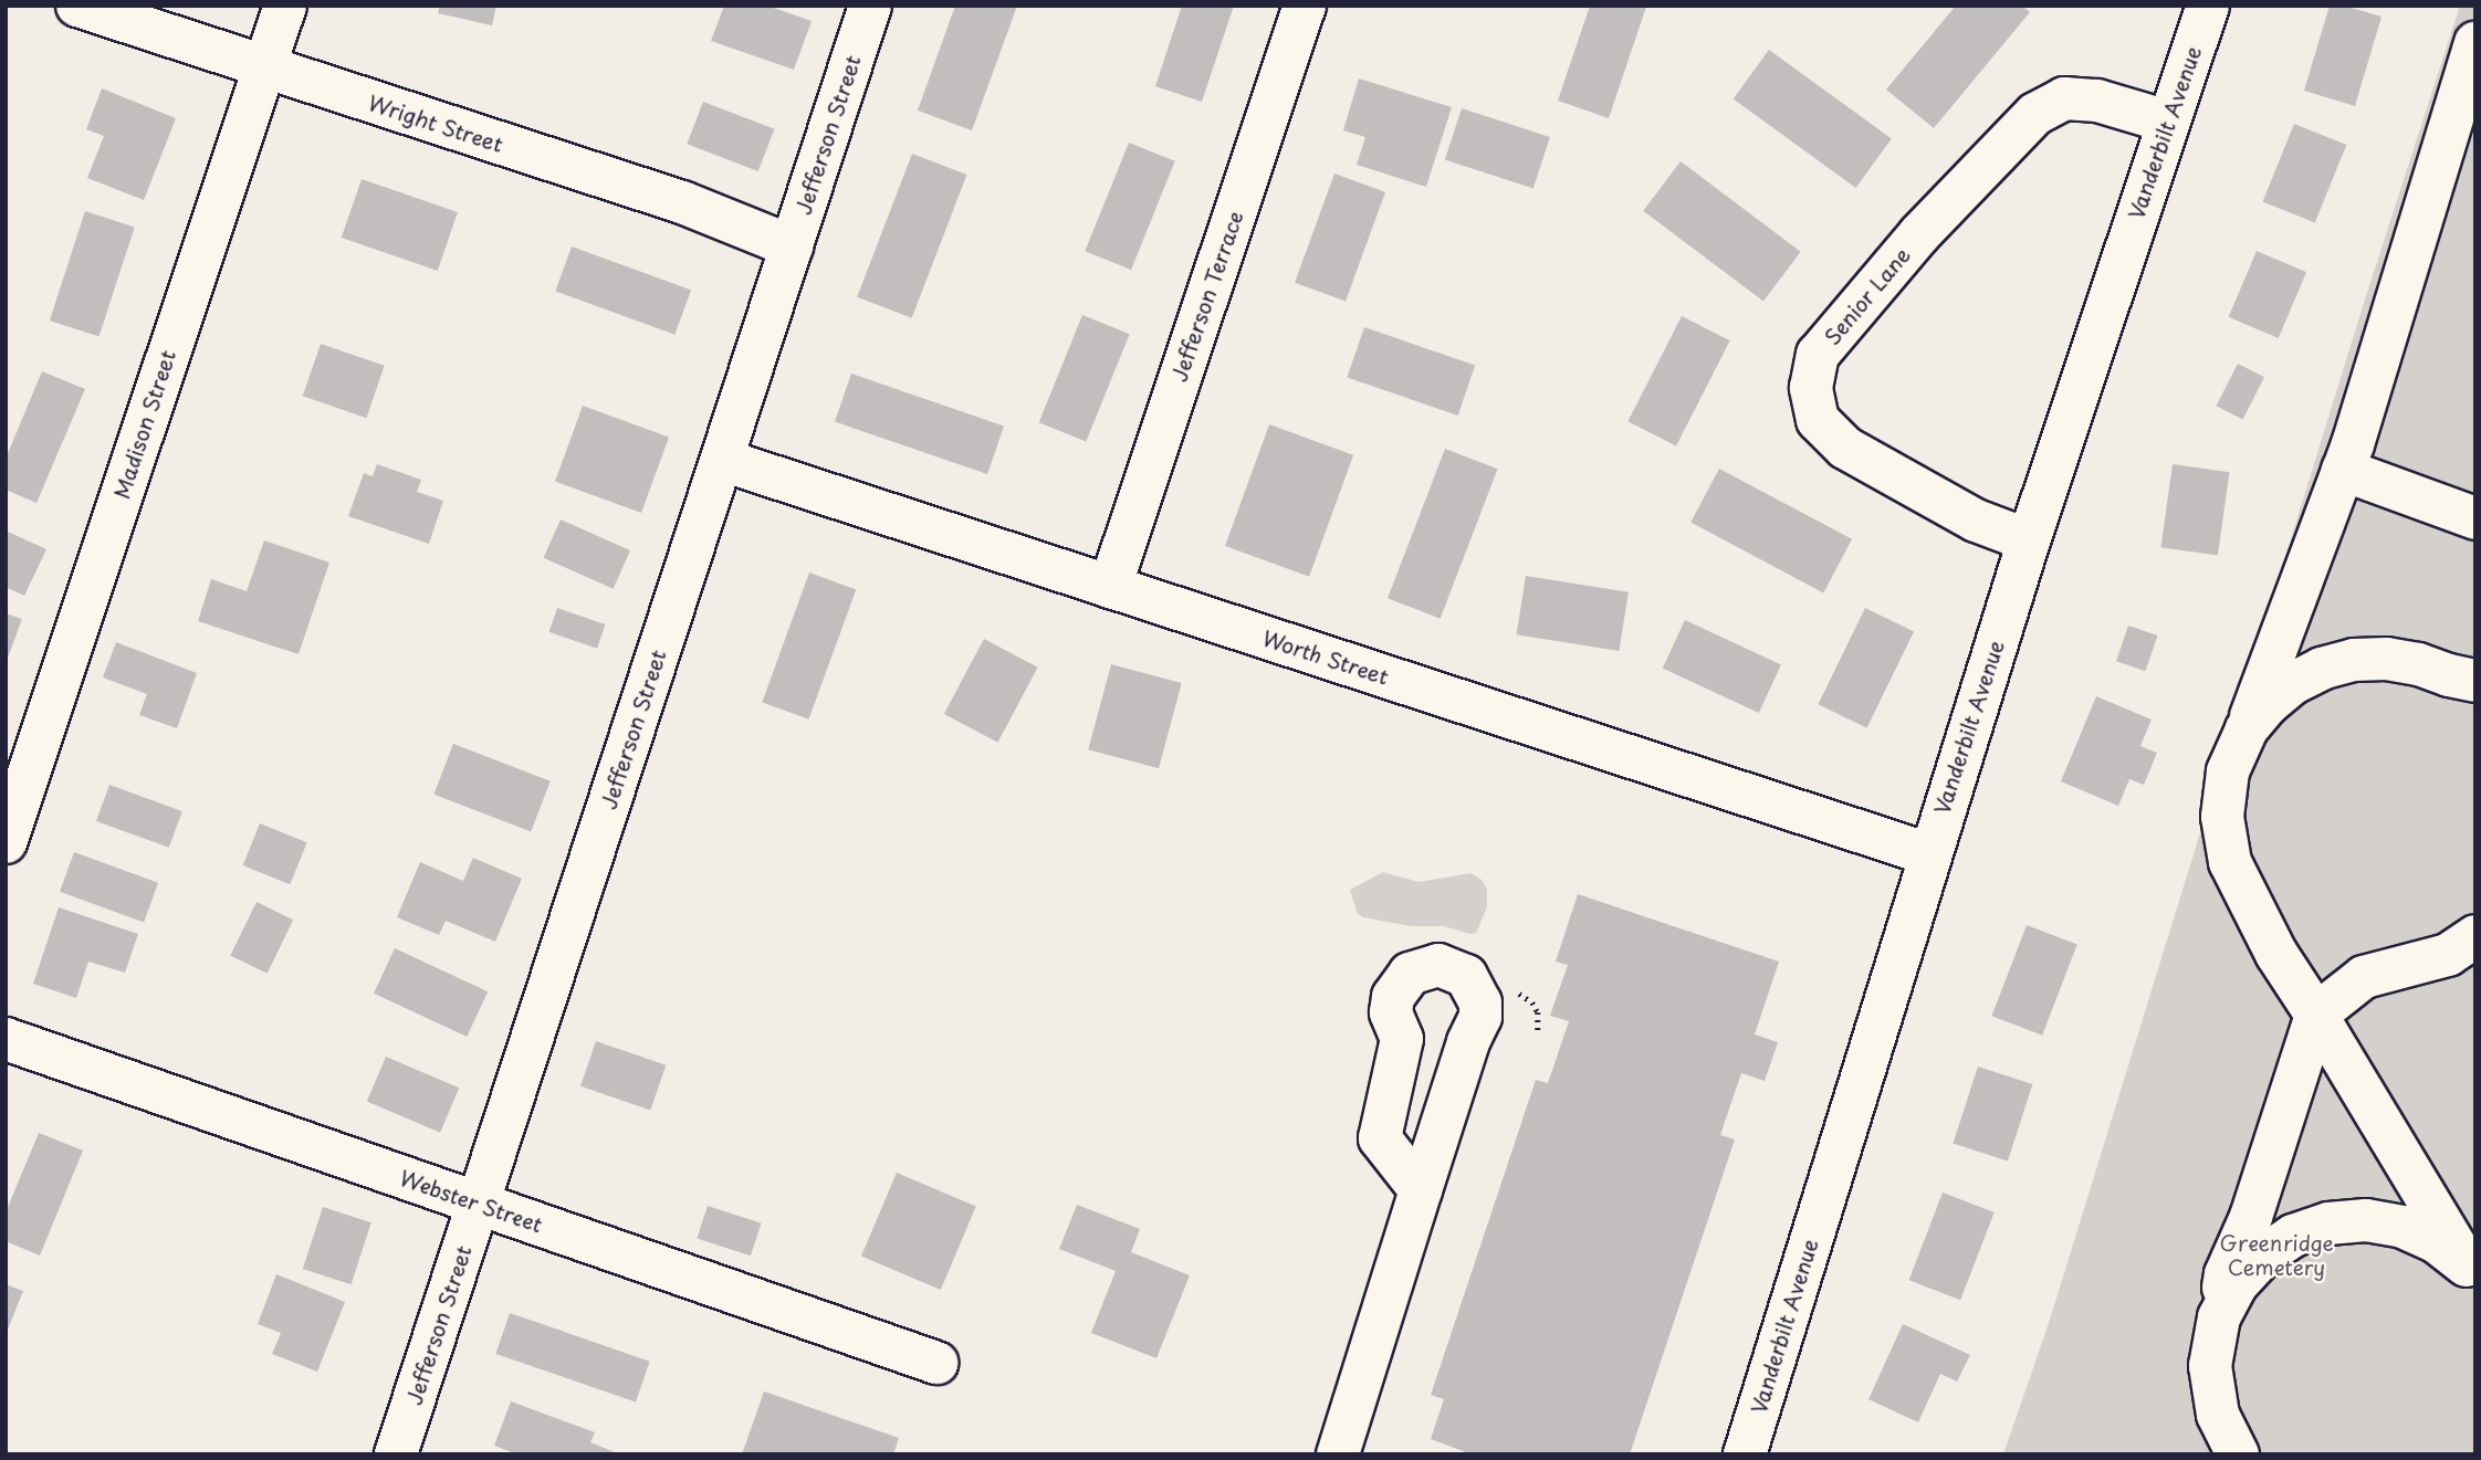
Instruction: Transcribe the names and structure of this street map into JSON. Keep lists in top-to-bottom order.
{
  "streets": {
    "street": [
      "Wright Street",
      "Vanderbilt Avenue",
      "Jefferson Street",
      "Jefferson Terrace",
      "Senior Lane",
      "Madison Street",
      "Worth Street",
      "Webster Street"
    ]
  },
  "crossings": [
    ["Wright Street", "Jefferson Street"],
    ["Wright Street", "Madison Street"],
    ["Vanderbilt Avenue", "Senior Lane"],
    ["Vanderbilt Avenue", "Worth Street"],
    ["Jefferson Street", "Worth Street"],
    ["Jefferson Street", "Webster Street"],
    ["Jefferson Terrace", "Worth Street"]
  ],
  "parks": ["Greenridge Cemetery"]
}
